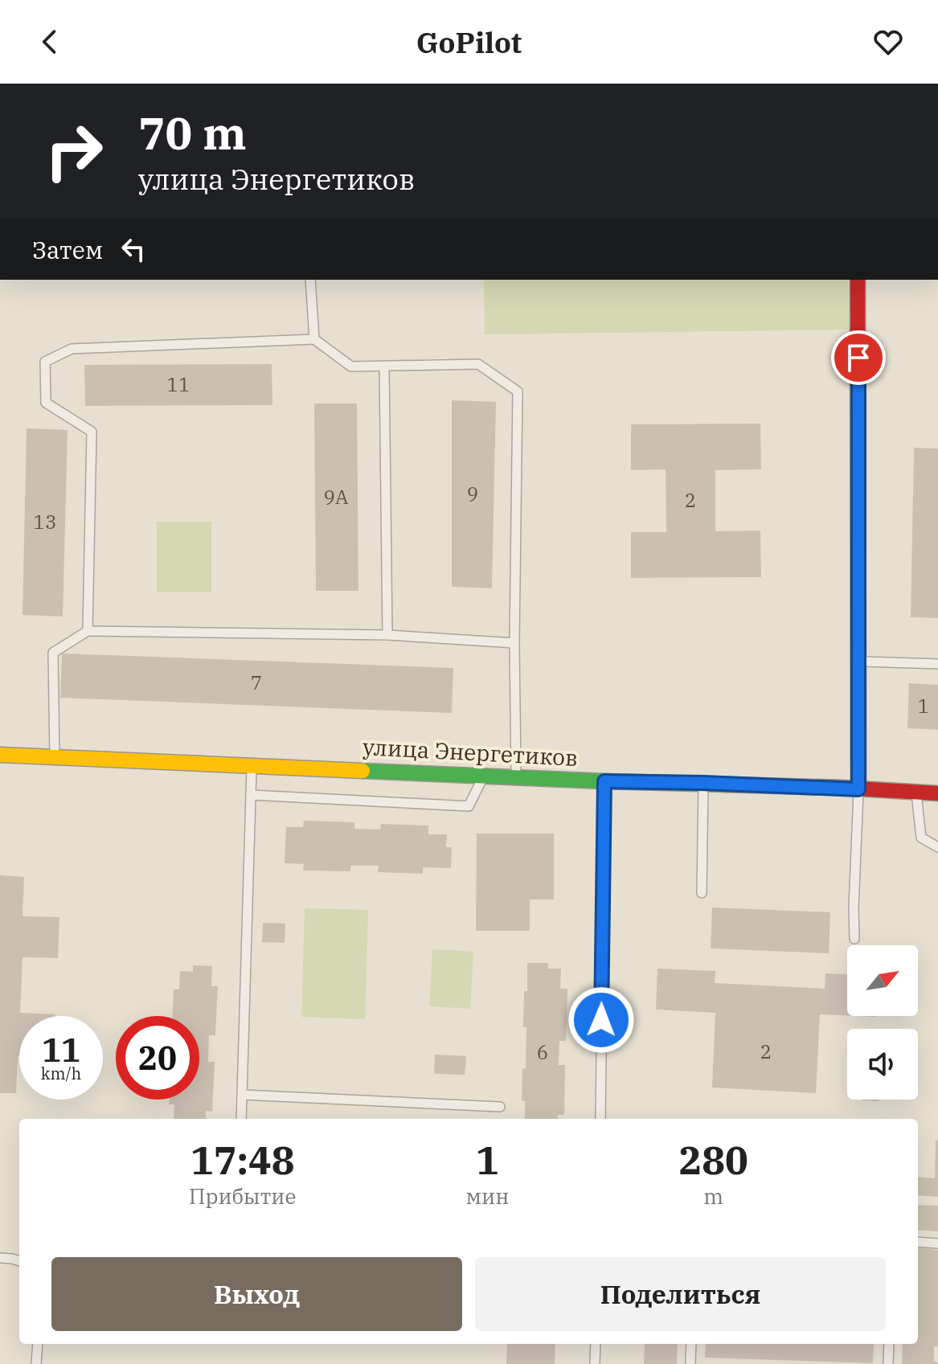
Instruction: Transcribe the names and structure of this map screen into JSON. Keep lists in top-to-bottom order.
{
  "streets": {
    "street": ["улица Энергетиков"]
  },
  "house_numbers": [
    "11",
    "9",
    "9А",
    "2",
    "13",
    "7",
    "1",
    "2",
    "6"
  ],
  "north": "top right",
  "page": {
    "header": "GoPilot",
    "turn": ["70 m", "улица Энергетиков"],
    "then": "Затем",
    "speed": "11 km/h",
    "limit": "20",
    "eta": [
      "17:48",
      "Прибытие",
      "1",
      "мин",
      "280",
      "m"
    ],
    "buttons": ["Выход", "Поделиться"]
  }
}
